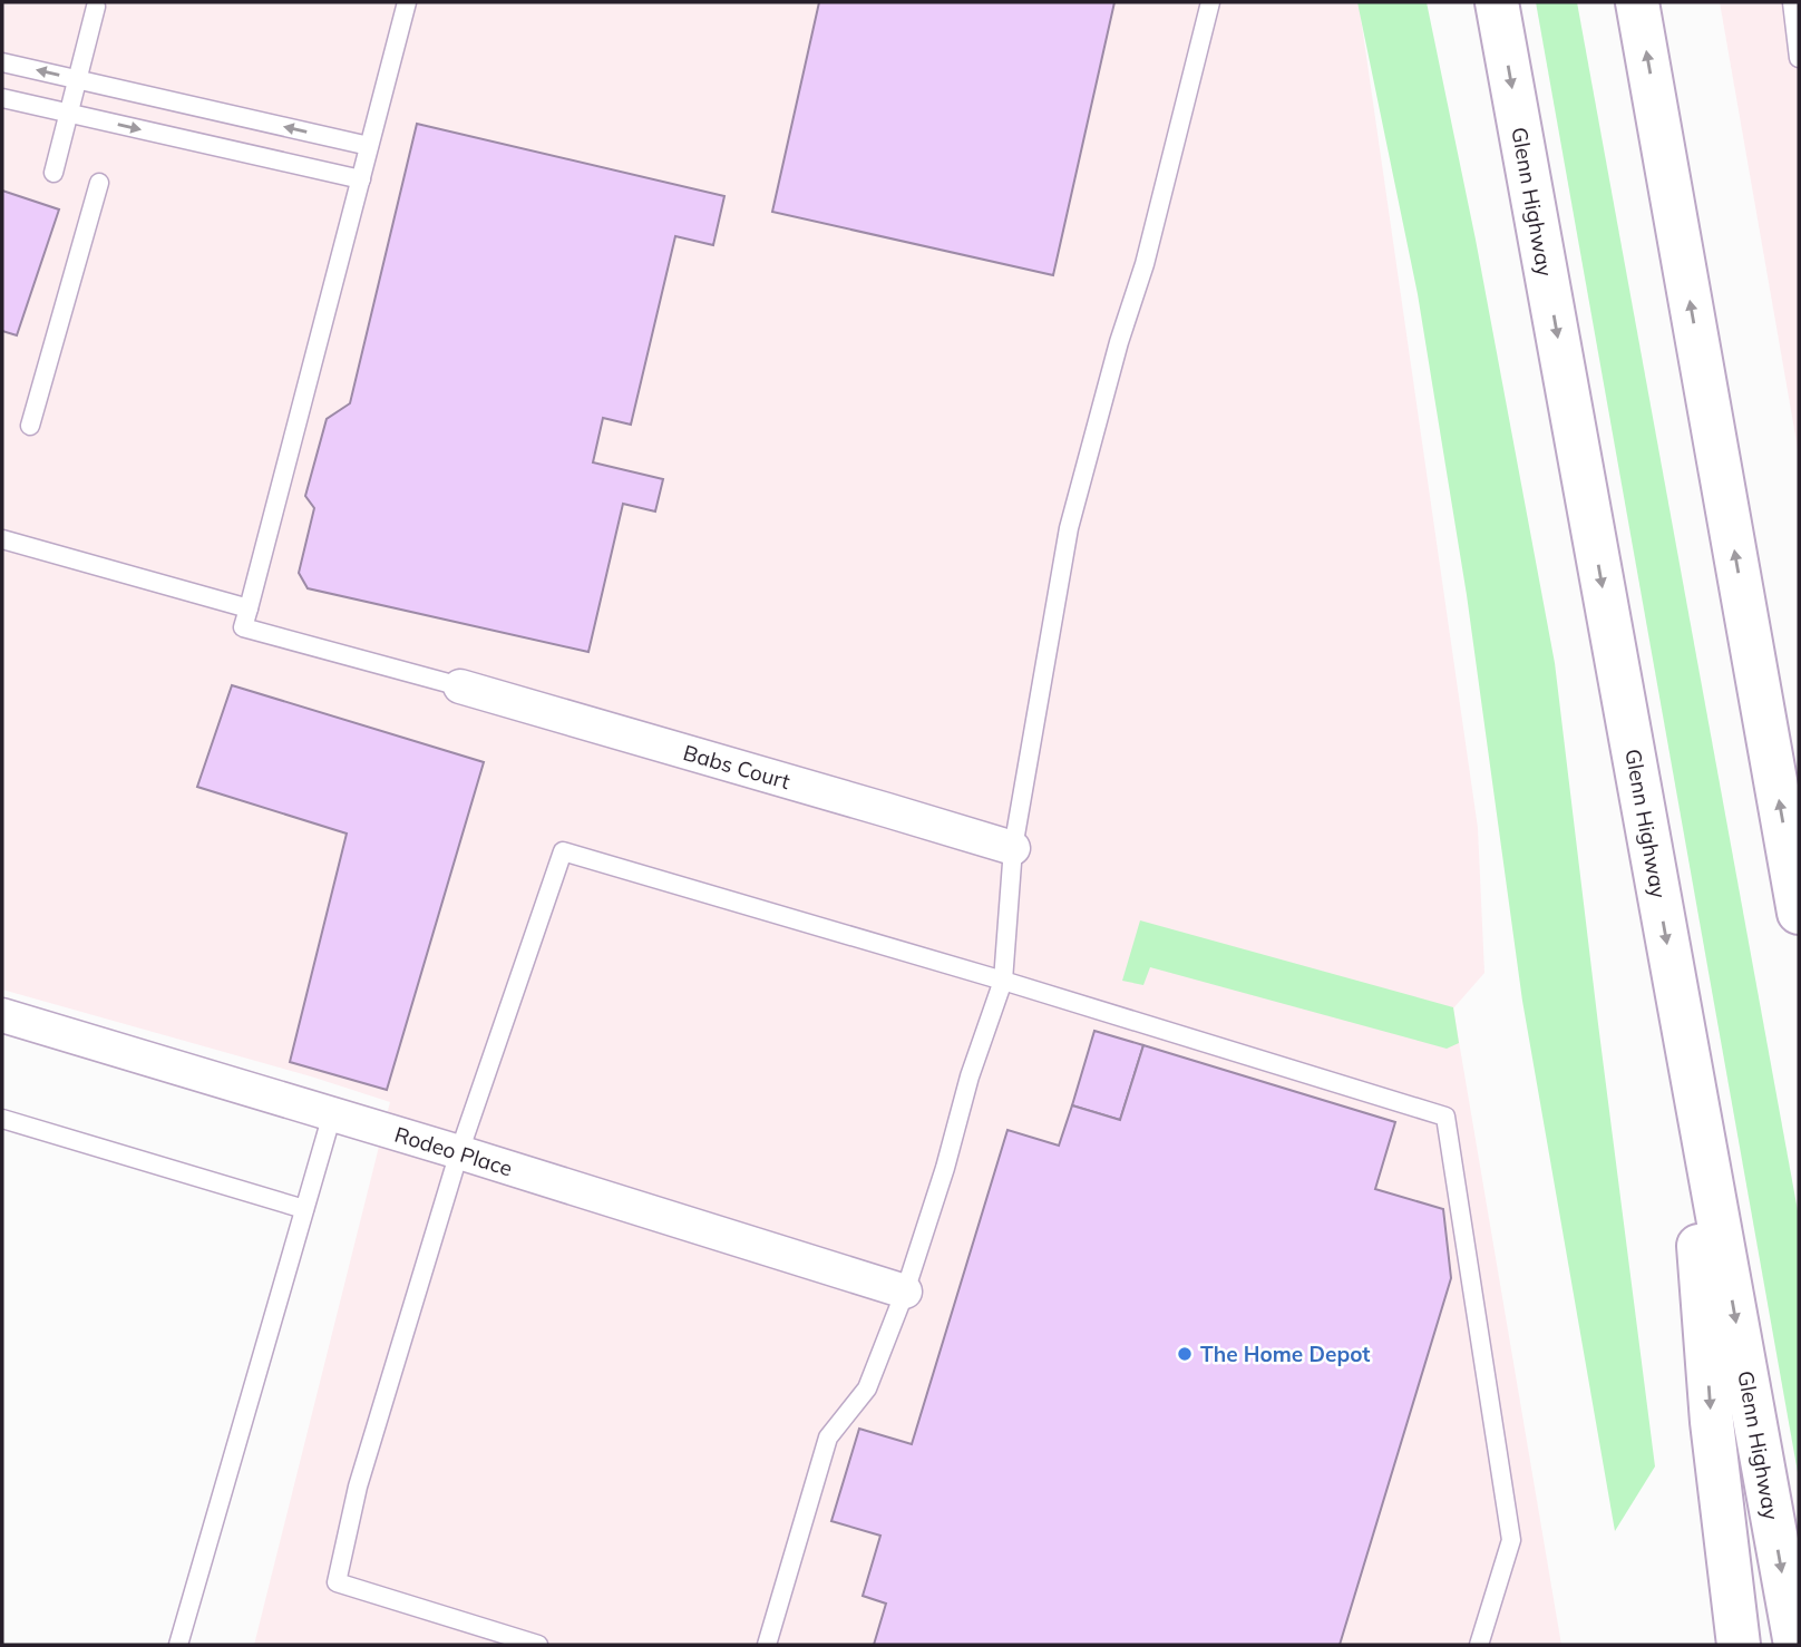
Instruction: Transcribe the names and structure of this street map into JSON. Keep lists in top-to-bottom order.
{
  "streets": {
    "highway": ["Glenn Highway"],
    "street": ["Babs Court", "Rodeo Place"]
  },
  "places": ["The Home Depot"]
}
